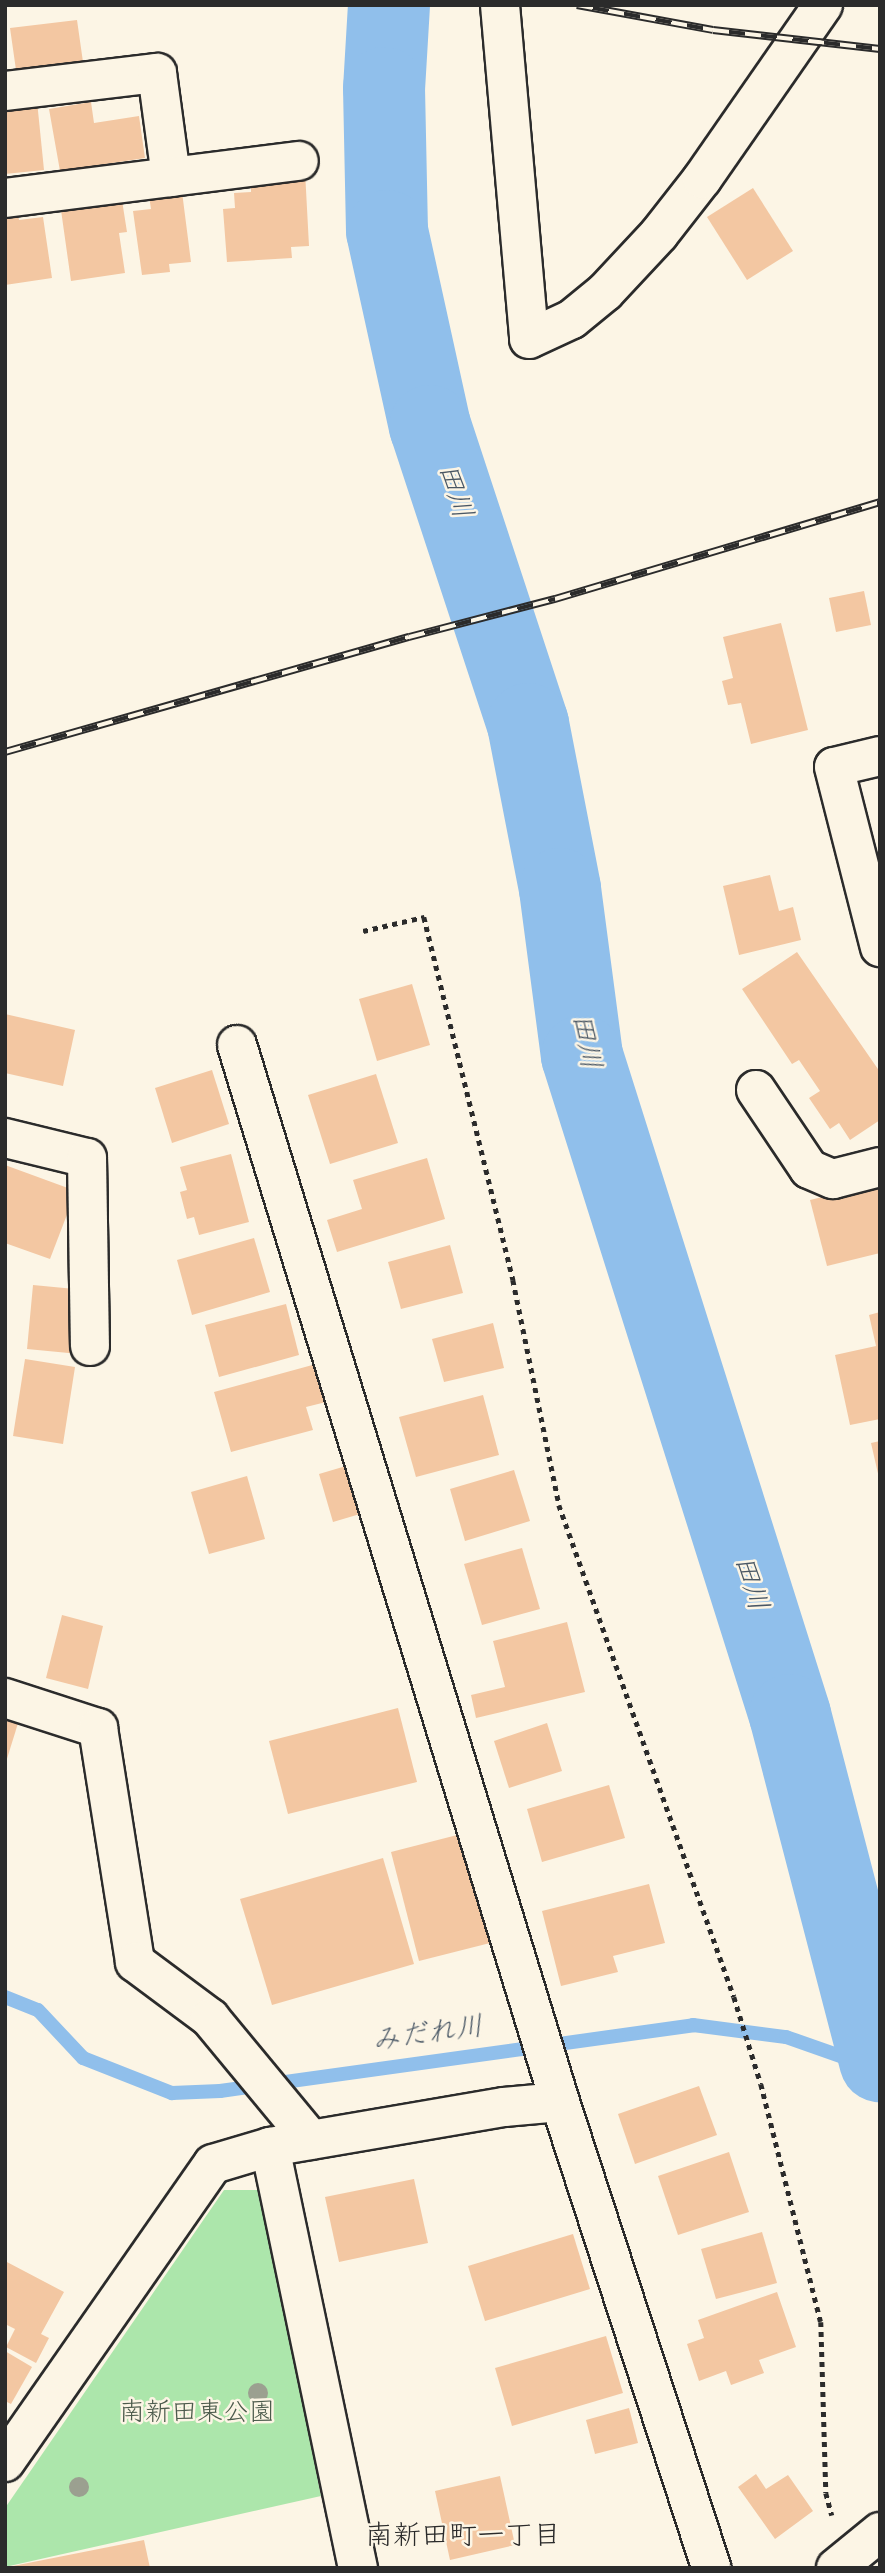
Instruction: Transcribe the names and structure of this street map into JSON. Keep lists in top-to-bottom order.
{
  "districts": ["南新田町一丁目"],
  "water": ["田川", "みだれ川"],
  "parks": ["南新田東公園"]
}
